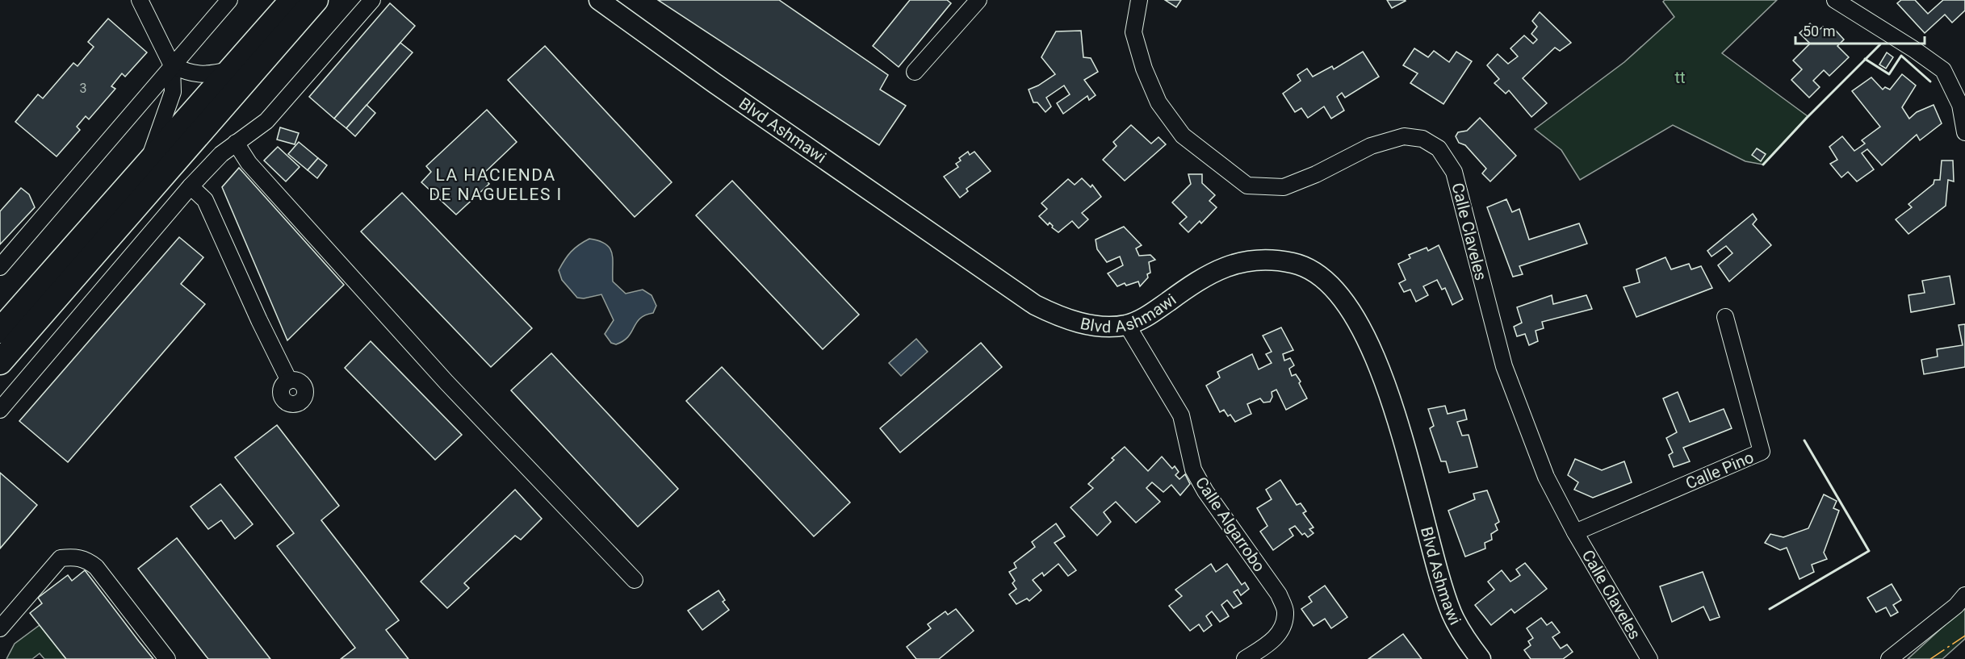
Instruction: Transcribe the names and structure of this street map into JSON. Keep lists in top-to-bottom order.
{
  "streets": {
    "street": [
      "Blvd Ashmawi",
      "Calle Claveles",
      "Calle Pino",
      "Calle Algarrobo"
    ]
  },
  "crossings": [
    ["Blvd Ashmawi", "Calle Algarrobo"],
    ["Calle Claveles", "Calle Pino"]
  ],
  "districts": ["LA HACIENDA DE NAGUELES I"],
  "parks": ["tt"],
  "house_numbers": ["3"],
  "scale_bar": "50 m"
}
